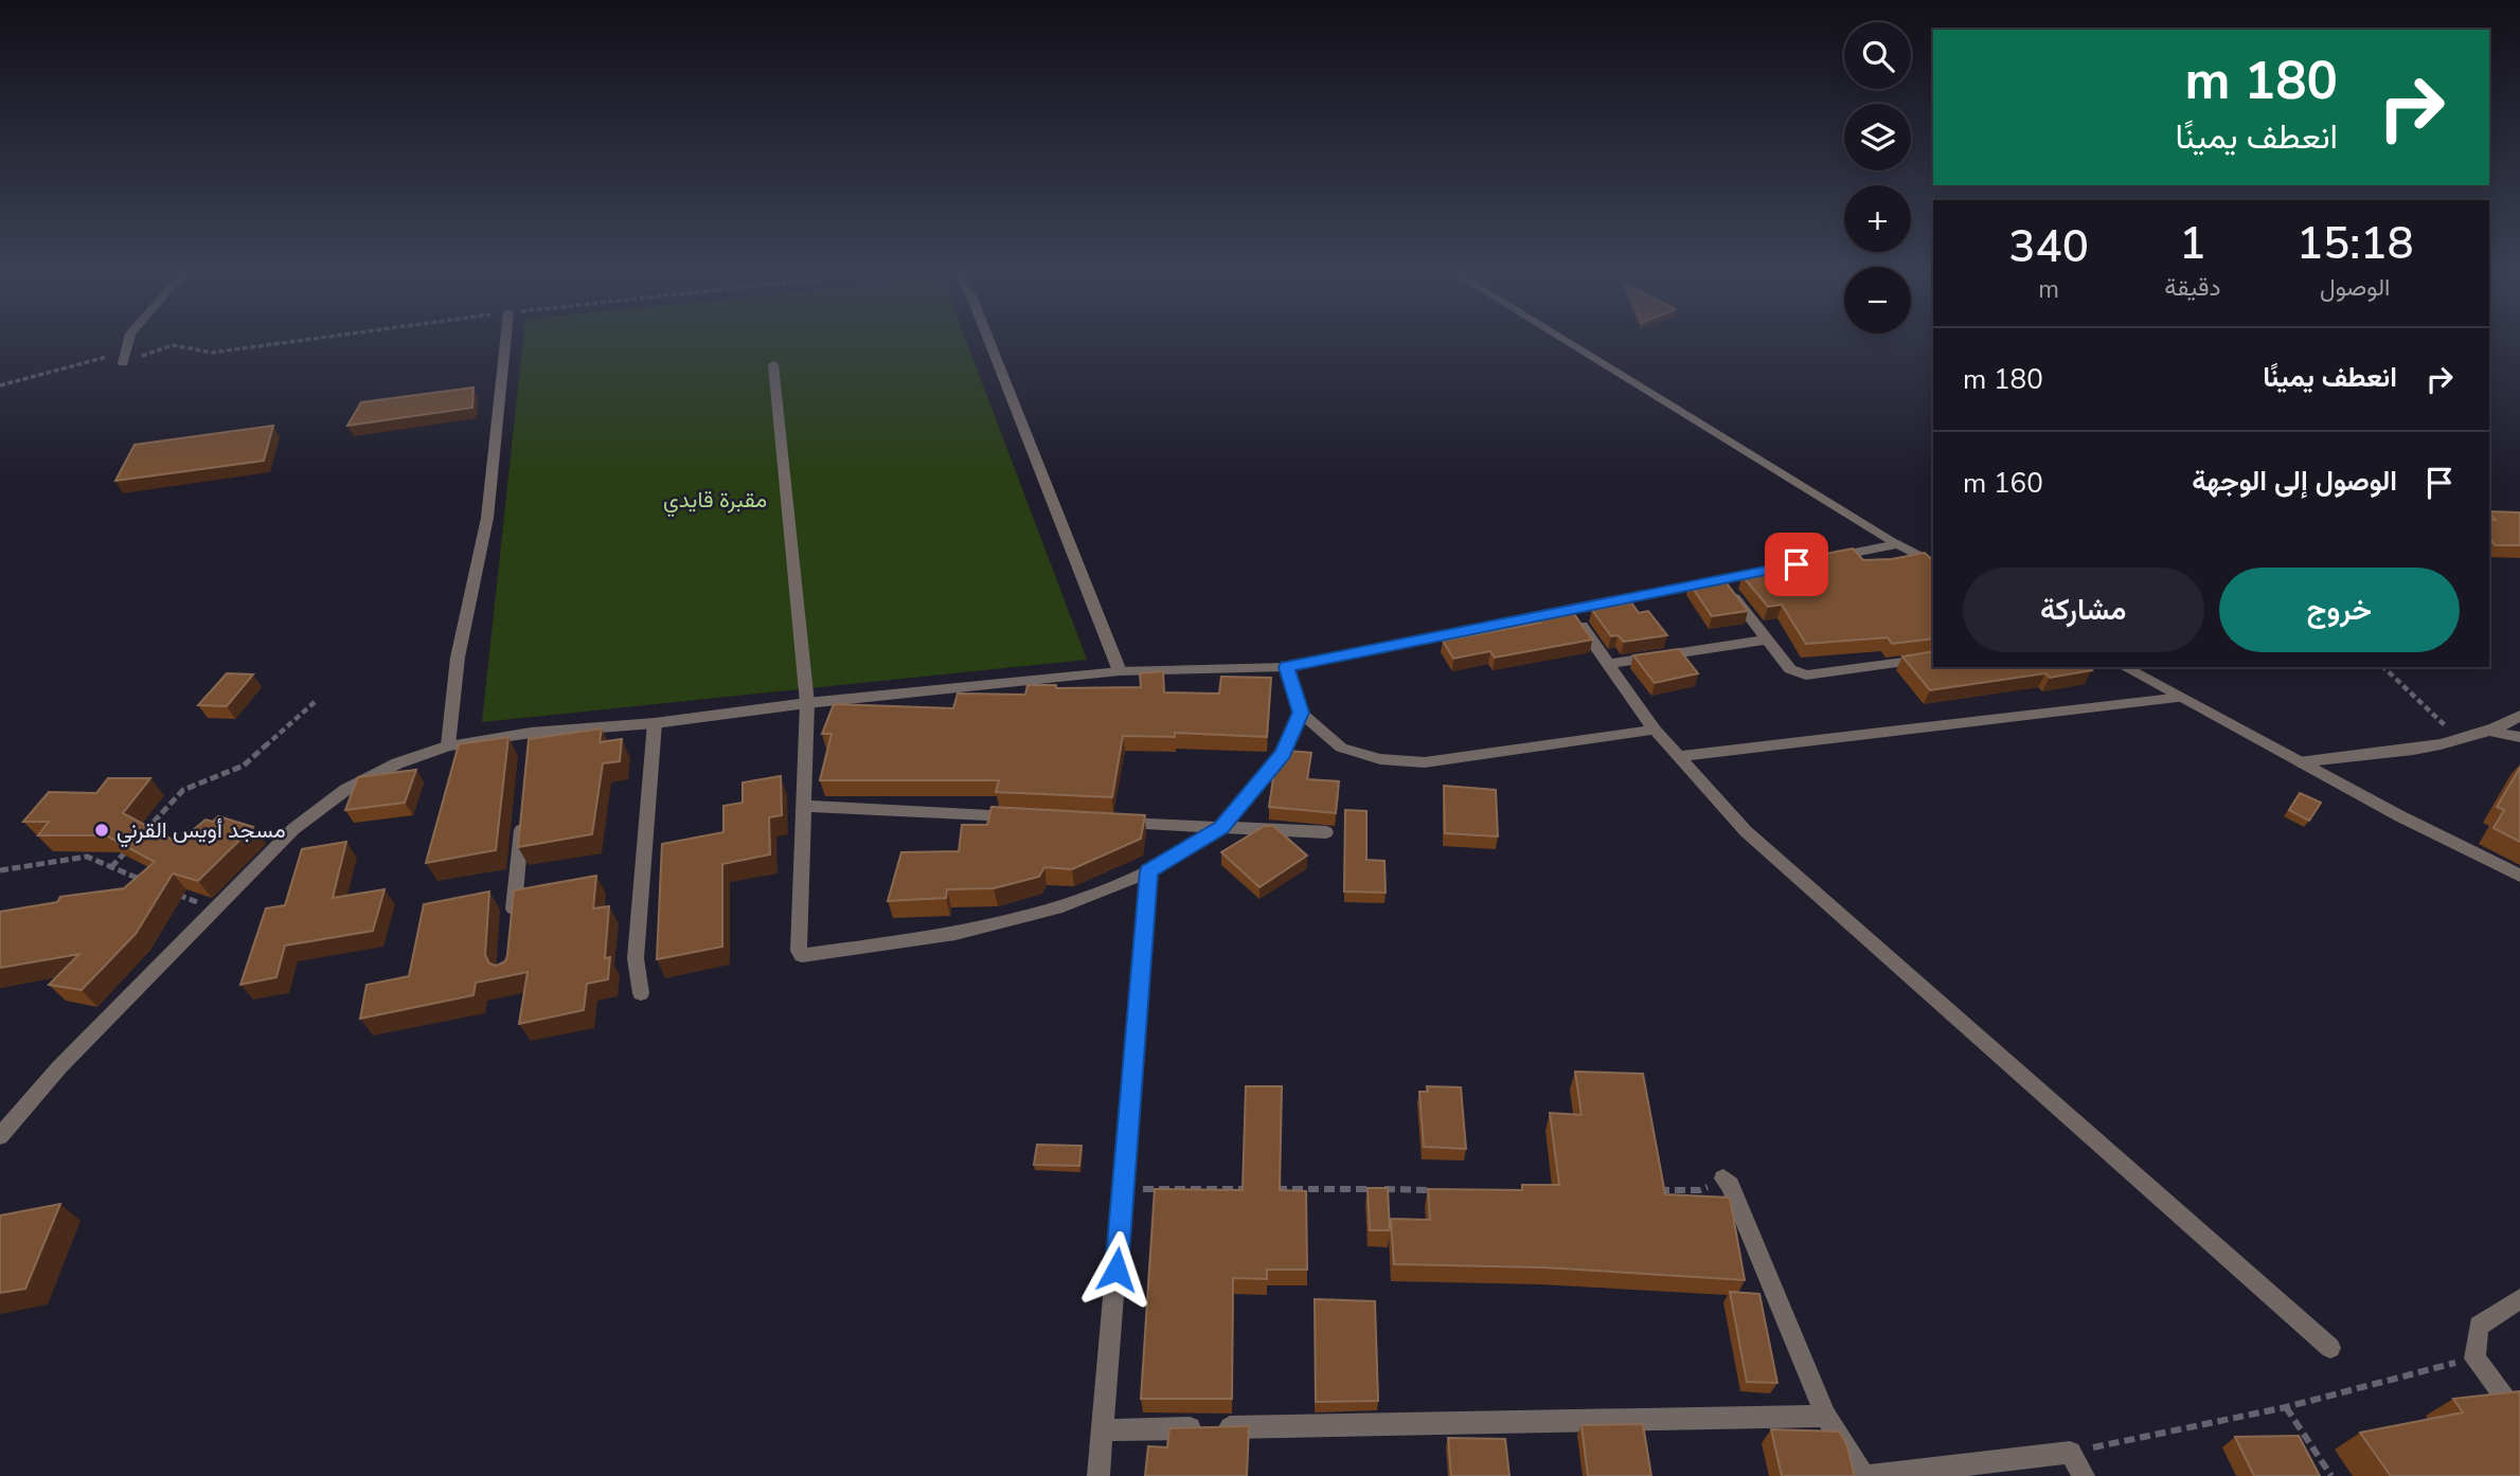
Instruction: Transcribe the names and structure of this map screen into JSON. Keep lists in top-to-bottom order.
{
  "parks": ["مقبرة قايدي"],
  "places": ["مسجد أويس القرني"],
  "page": {
    "map_buttons": ["+", "−"],
    "turn": ["180 m", "انعطف يمينًا"],
    "eta": [
      "15:18",
      "الوصول",
      "1",
      "دقيقة",
      "340",
      "m"
    ],
    "list": [
      {
        "name": "انعطف يمينًا",
        "value": "180 m"
      },
      {
        "name": "الوصول إلى الوجهة",
        "value": "160 m"
      }
    ],
    "buttons": ["خروج", "مشاركة"]
  }
}
